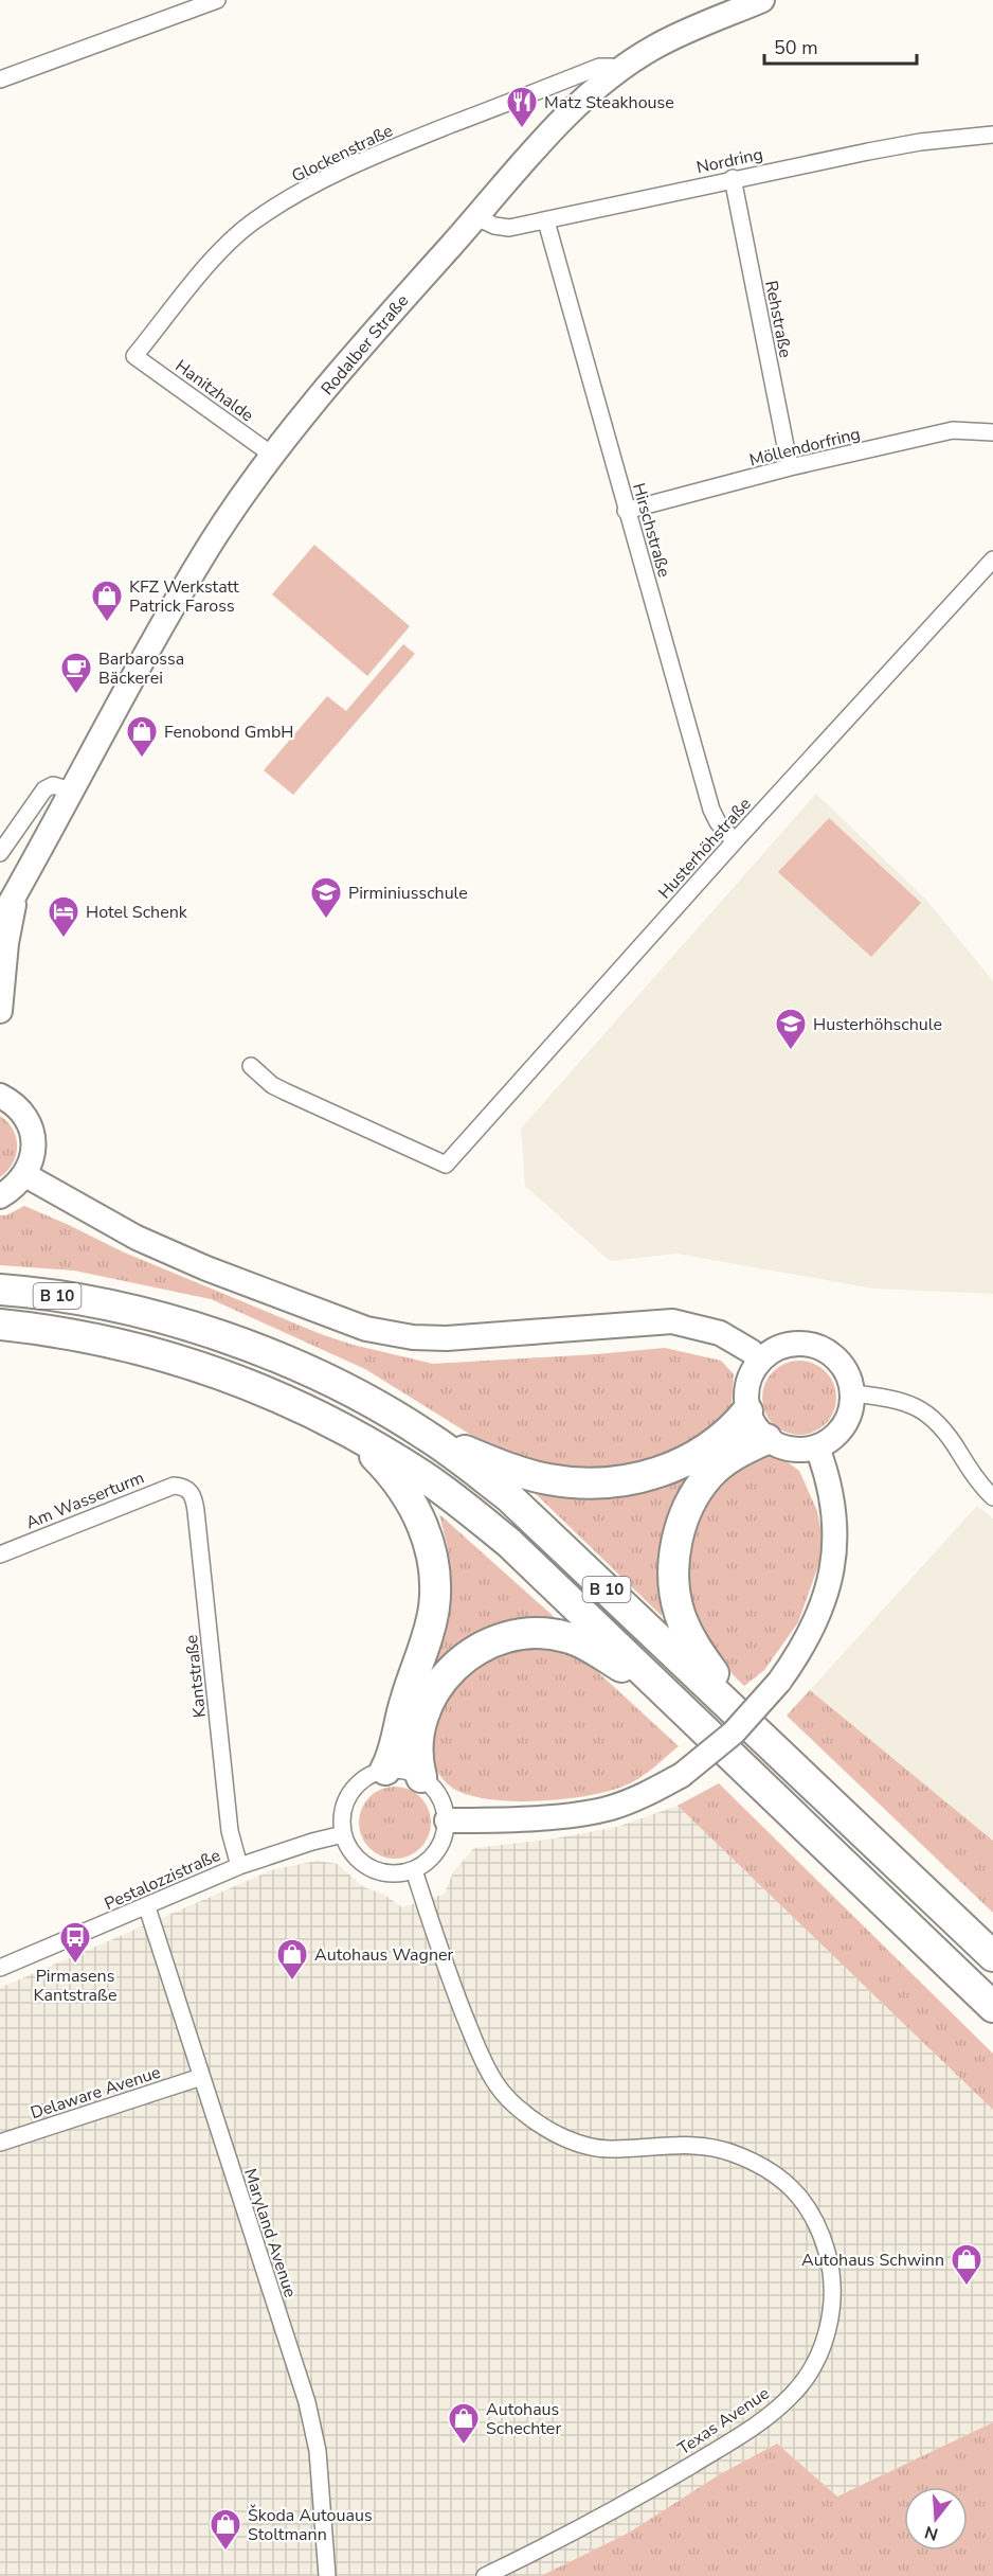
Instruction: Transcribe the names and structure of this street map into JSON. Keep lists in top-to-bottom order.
{
  "streets": {
    "highway": ["B 10"],
    "main road": ["Rodalber Straße"],
    "street": [
      "Glockenstraße",
      "Nordring",
      "Rehstraße",
      "Hanitzhalde",
      "Möllendorfring",
      "Hirschstraße",
      "Husterhöhstraße",
      "Am Wasserturm",
      "Kantstraße",
      "Pestalozzistraße",
      "Delaware Avenue",
      "Maryland Avenue",
      "Texas Avenue"
    ]
  },
  "crossings": [
    ["Glockenstraße", "Rodalber Straße"],
    ["Glockenstraße", "Hanitzhalde"],
    ["Nordring", "Rehstraße"],
    ["Nordring", "Rodalber Straße"],
    ["Nordring", "Hirschstraße"],
    ["Rehstraße", "Möllendorfring"],
    ["Rodalber Straße", "Hanitzhalde"],
    ["Möllendorfring", "Hirschstraße"],
    ["Hirschstraße", "Husterhöhstraße"],
    ["Am Wasserturm", "Kantstraße"],
    ["Kantstraße", "Pestalozzistraße"],
    ["Pestalozzistraße", "Maryland Avenue"],
    ["Pestalozzistraße", "Texas Avenue"],
    ["Delaware Avenue", "Maryland Avenue"]
  ],
  "places": {
    "restaurant": ["Matz Steakhouse"],
    "shop": [
      "KFZ Werkstatt Patrick Faross",
      "Fenobond GmbH",
      "Autohaus Wagner",
      "Autohaus Schwinn",
      "Autohaus Schechter",
      "Škoda Autouaus Stoltmann"
    ],
    "cafe": ["Barbarossa Bäckerei"],
    "school or university": ["Pirminiusschule", "Husterhöhschule"],
    "hotel": ["Hotel Schenk"],
    "bus stop": ["Pirmasens Kantstraße"]
  },
  "scale_bar": "50 m",
  "north": "bottom"
}
